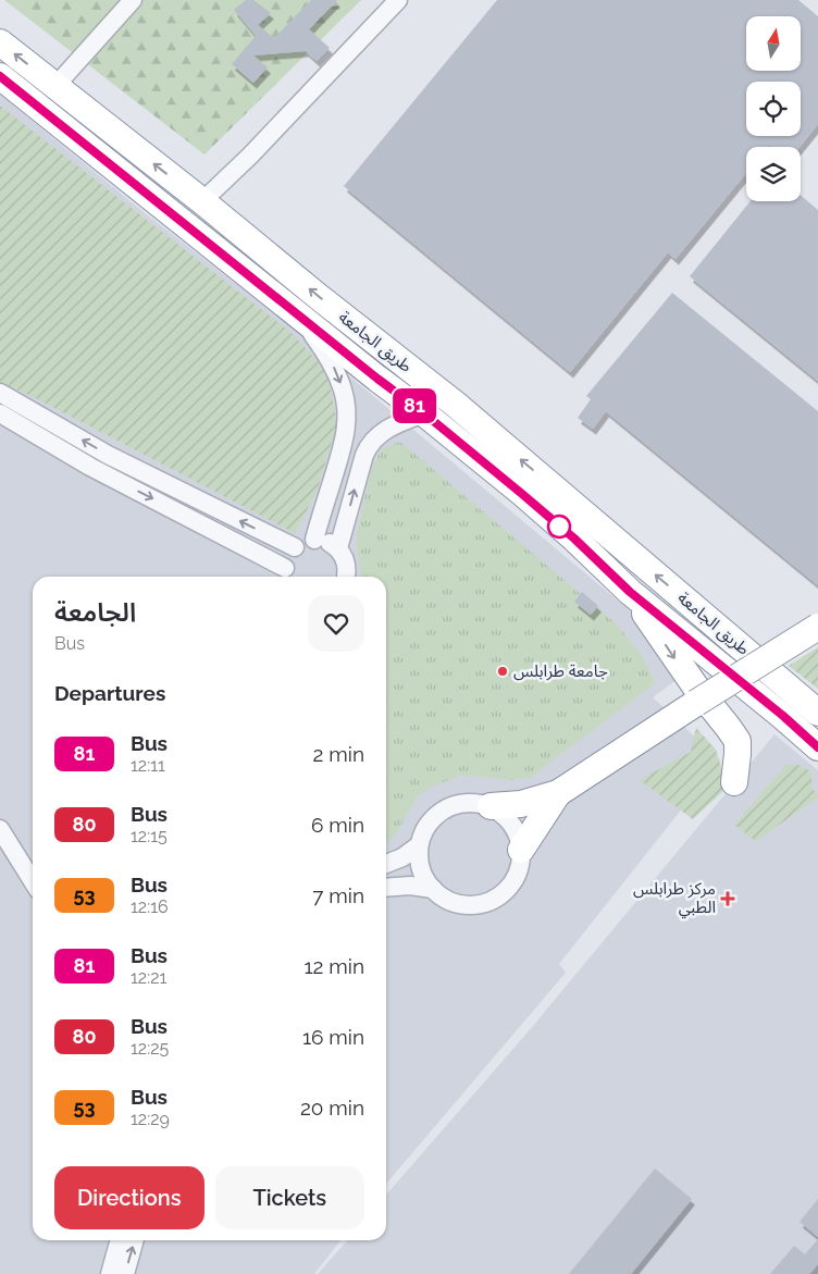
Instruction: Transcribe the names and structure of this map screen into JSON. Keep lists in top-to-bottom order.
{
  "streets": {
    "highway": ["طريق الجامعة"]
  },
  "places": {
    "other": ["جامعة طرابلس"],
    "health": ["مركز طرابلس الطبي"]
  },
  "lines": ["bus line 81"],
  "north": "top",
  "page": {
    "on_map": "81",
    "heading": [
      ["الجامعة", "Bus"],
      "Departures"
    ],
    "list": [
      {
        "mark": "81",
        "name": "Bus",
        "note": "12:11",
        "value": "2 min"
      },
      {
        "mark": "80",
        "name": "Bus",
        "note": "12:15",
        "value": "6 min"
      },
      {
        "mark": "53",
        "name": "Bus",
        "note": "12:16",
        "value": "7 min"
      },
      {
        "mark": "81",
        "name": "Bus",
        "note": "12:21",
        "value": "12 min"
      },
      {
        "mark": "80",
        "name": "Bus",
        "note": "12:25",
        "value": "16 min"
      },
      {
        "mark": "53",
        "name": "Bus",
        "note": "12:29",
        "value": "20 min"
      }
    ],
    "buttons": ["Directions", "Tickets"]
  }
}
